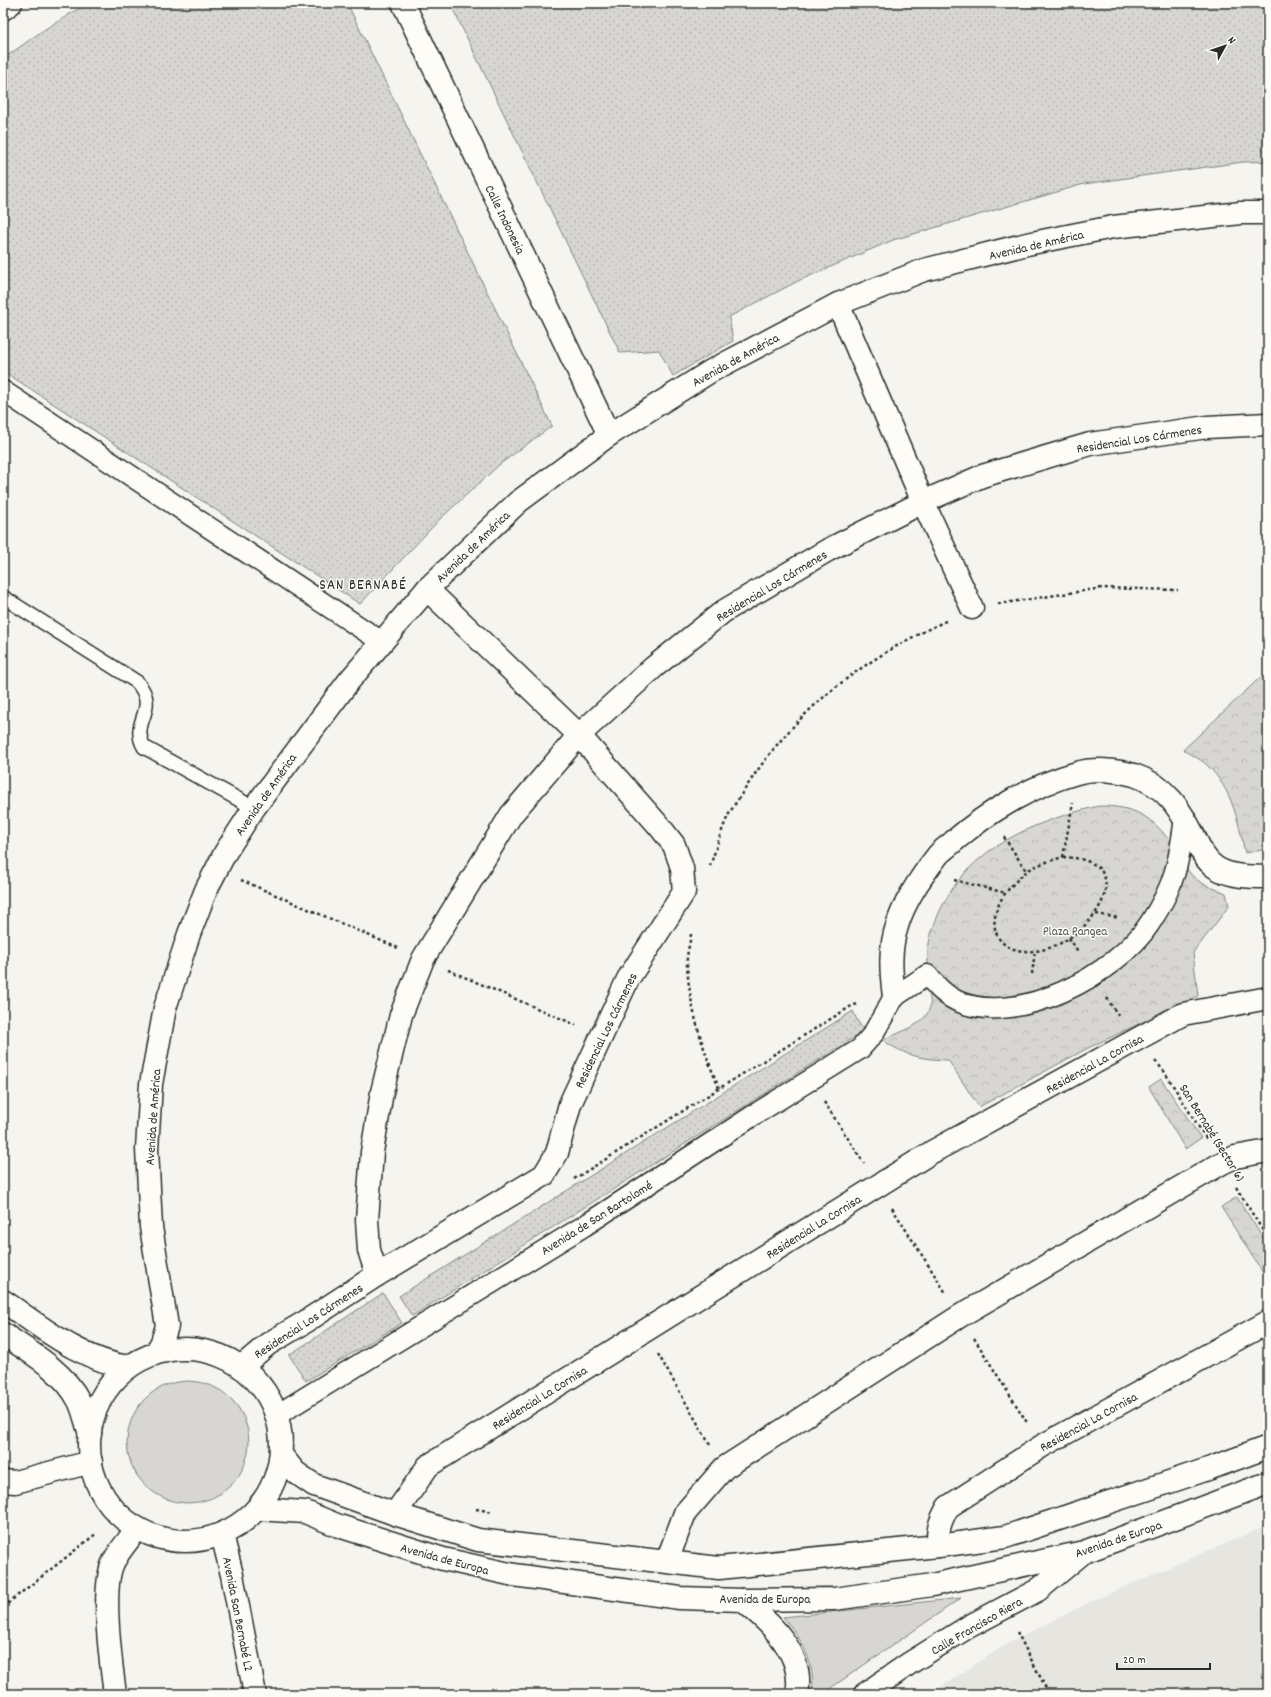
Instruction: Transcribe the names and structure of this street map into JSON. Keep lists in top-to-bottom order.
{
  "streets": {
    "street": [
      "Calle Indonesia",
      "Avenida de América",
      "Residencial Los Cármenes",
      "Residencial La Cornisa",
      "Avenida de San Bartolomé",
      "Avenida de Europa",
      "Avenida San Bernabé L2",
      "Calle Francisco Riera"
    ],
    "path": ["San Bernabé (Sector 6)"]
  },
  "crossings": [
    ["Calle Indonesia", "Avenida de América"],
    ["Avenida de América", "Residencial Los Cármenes"],
    ["Residencial La Cornisa", "San Bernabé (Sector 6)"],
    ["Residencial La Cornisa", "Avenida de Europa"],
    ["Avenida de Europa", "Calle Francisco Riera"]
  ],
  "districts": ["SAN BERNABÉ"],
  "parks": ["Plaza Pangea"],
  "scale_bar": "20 m",
  "north": "top right"
}
